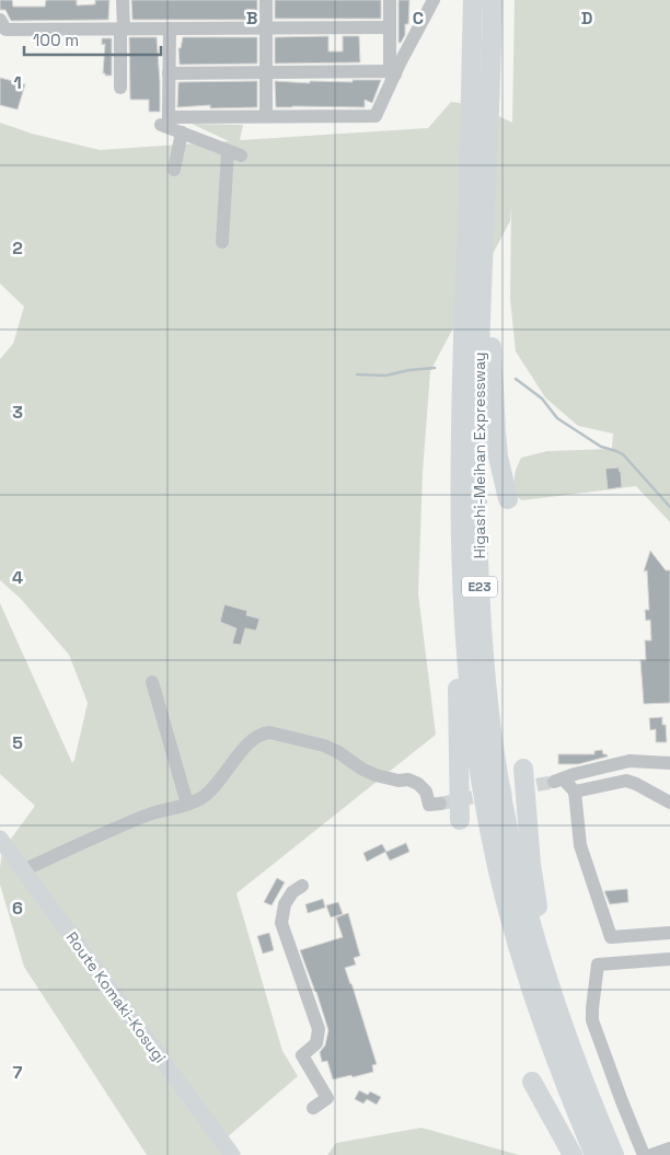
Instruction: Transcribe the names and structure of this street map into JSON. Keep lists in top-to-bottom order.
{
  "streets": {
    "highway": ["Higashi-Meihan Expressway", "E23"],
    "main road": ["Route Komaki-Kosugi"]
  },
  "scale_bar": "100 m",
  "grid": {
    "columns": ["B", "C", "D"],
    "rows": [
      "1",
      "2",
      "3",
      "4",
      "5",
      "6",
      "7"
    ]
  }
}
